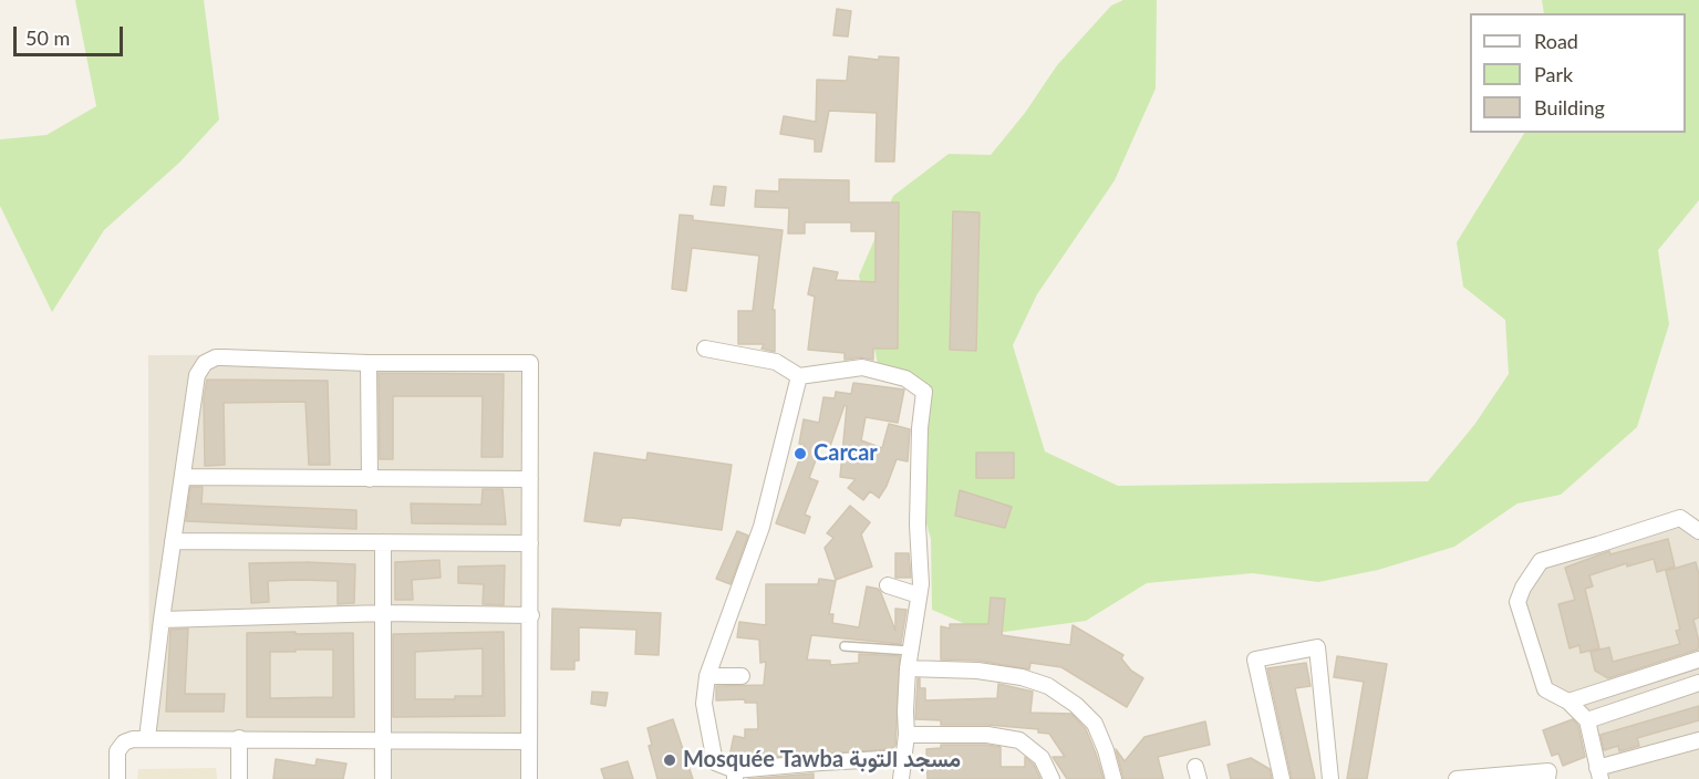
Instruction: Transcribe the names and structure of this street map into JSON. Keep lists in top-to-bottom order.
{
  "places": ["Carcar", "Mosquée Tawba مسجد التوبة"],
  "legend": ["Road", "Park", "Building"],
  "scale_bar": "50 m"
}
